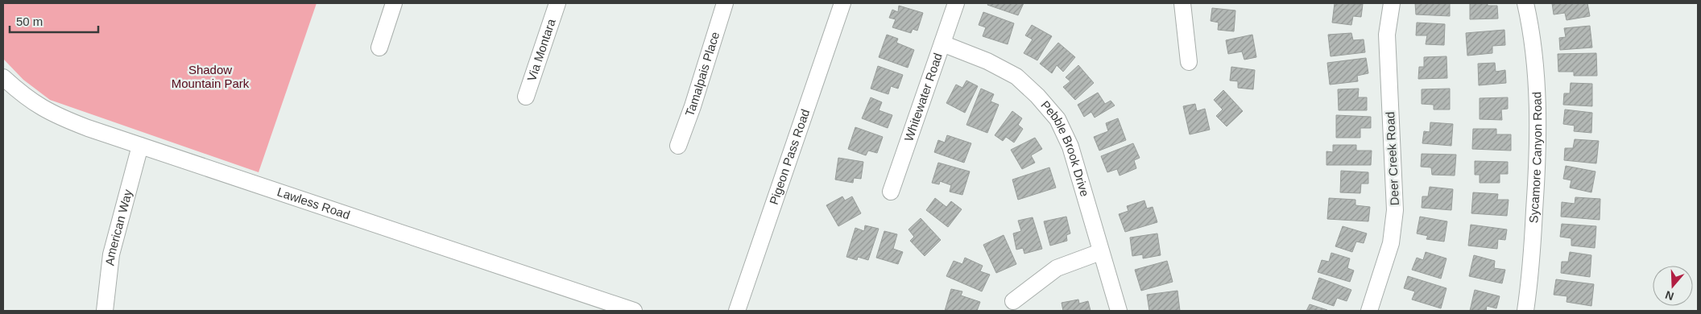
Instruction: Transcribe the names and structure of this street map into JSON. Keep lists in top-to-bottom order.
{
  "streets": {
    "street": [
      "Via Montara",
      "Tamalpais Place",
      "Whitewater Road",
      "Pebble Brook Drive",
      "Pigeon Pass Road",
      "Sycamore Canyon Road",
      "Deer Creek Road",
      "Lawless Road",
      "American Way"
    ]
  },
  "crossings": [
    ["Whitewater Road", "Pebble Brook Drive"],
    ["Lawless Road", "American Way"]
  ],
  "parks": ["Shadow Mountain Park"],
  "scale_bar": "50 m",
  "north": "bottom"
}
